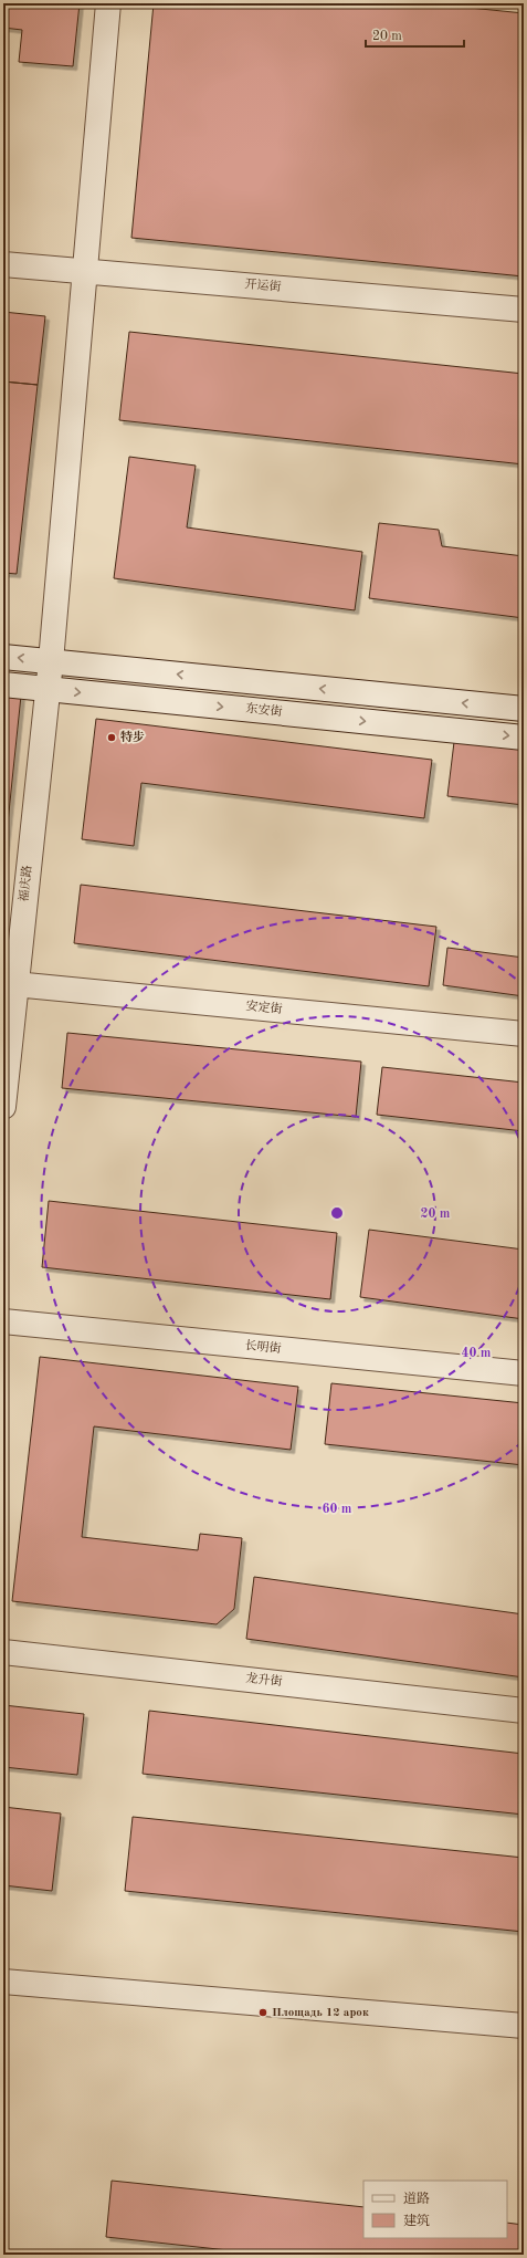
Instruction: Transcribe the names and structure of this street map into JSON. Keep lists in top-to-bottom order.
{
  "streets": {
    "street": [
      "开运街",
      "东安街",
      "福庆路",
      "安定街",
      "长明街",
      "龙升街"
    ]
  },
  "crossings": [
    ["开运街", "福庆路"],
    ["东安街", "福庆路"],
    ["福庆路", "安定街"]
  ],
  "places": ["特步", "Площадь 12 арок"],
  "legend": ["道路", "建筑"],
  "scale_bar": "20 m",
  "rings": ["20 m", "40 m", "60 m"]
}
